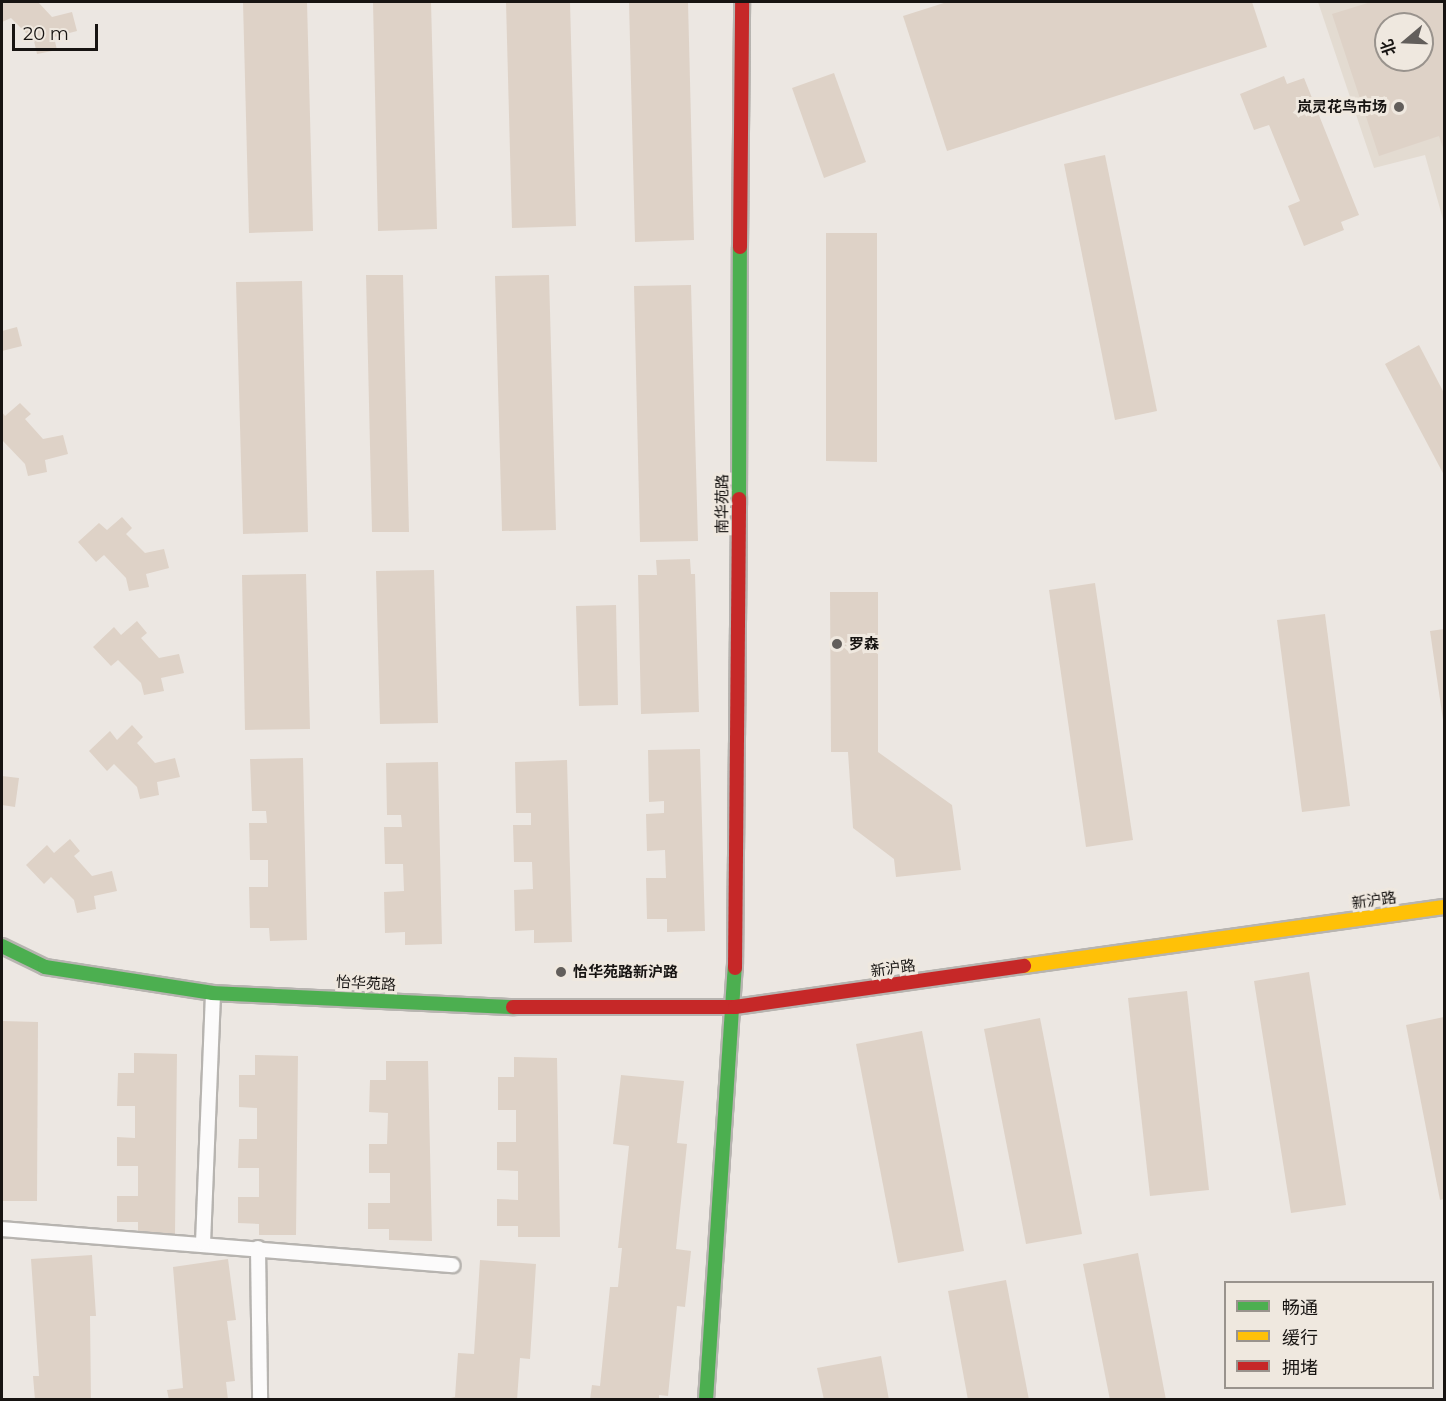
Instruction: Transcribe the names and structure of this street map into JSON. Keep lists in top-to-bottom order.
{
  "streets": {
    "street": ["南华苑路", "新沪路", "怡华苑路"]
  },
  "crossings": [
    ["南华苑路", "新沪路"],
    ["南华苑路", "怡华苑路"],
    ["新沪路", "怡华苑路"]
  ],
  "places": ["岚灵花鸟市场", "罗森", "怡华苑路新沪路"],
  "legend": ["畅通", "缓行", "拥堵"],
  "scale_bar": "20 m",
  "north": "left"
}
